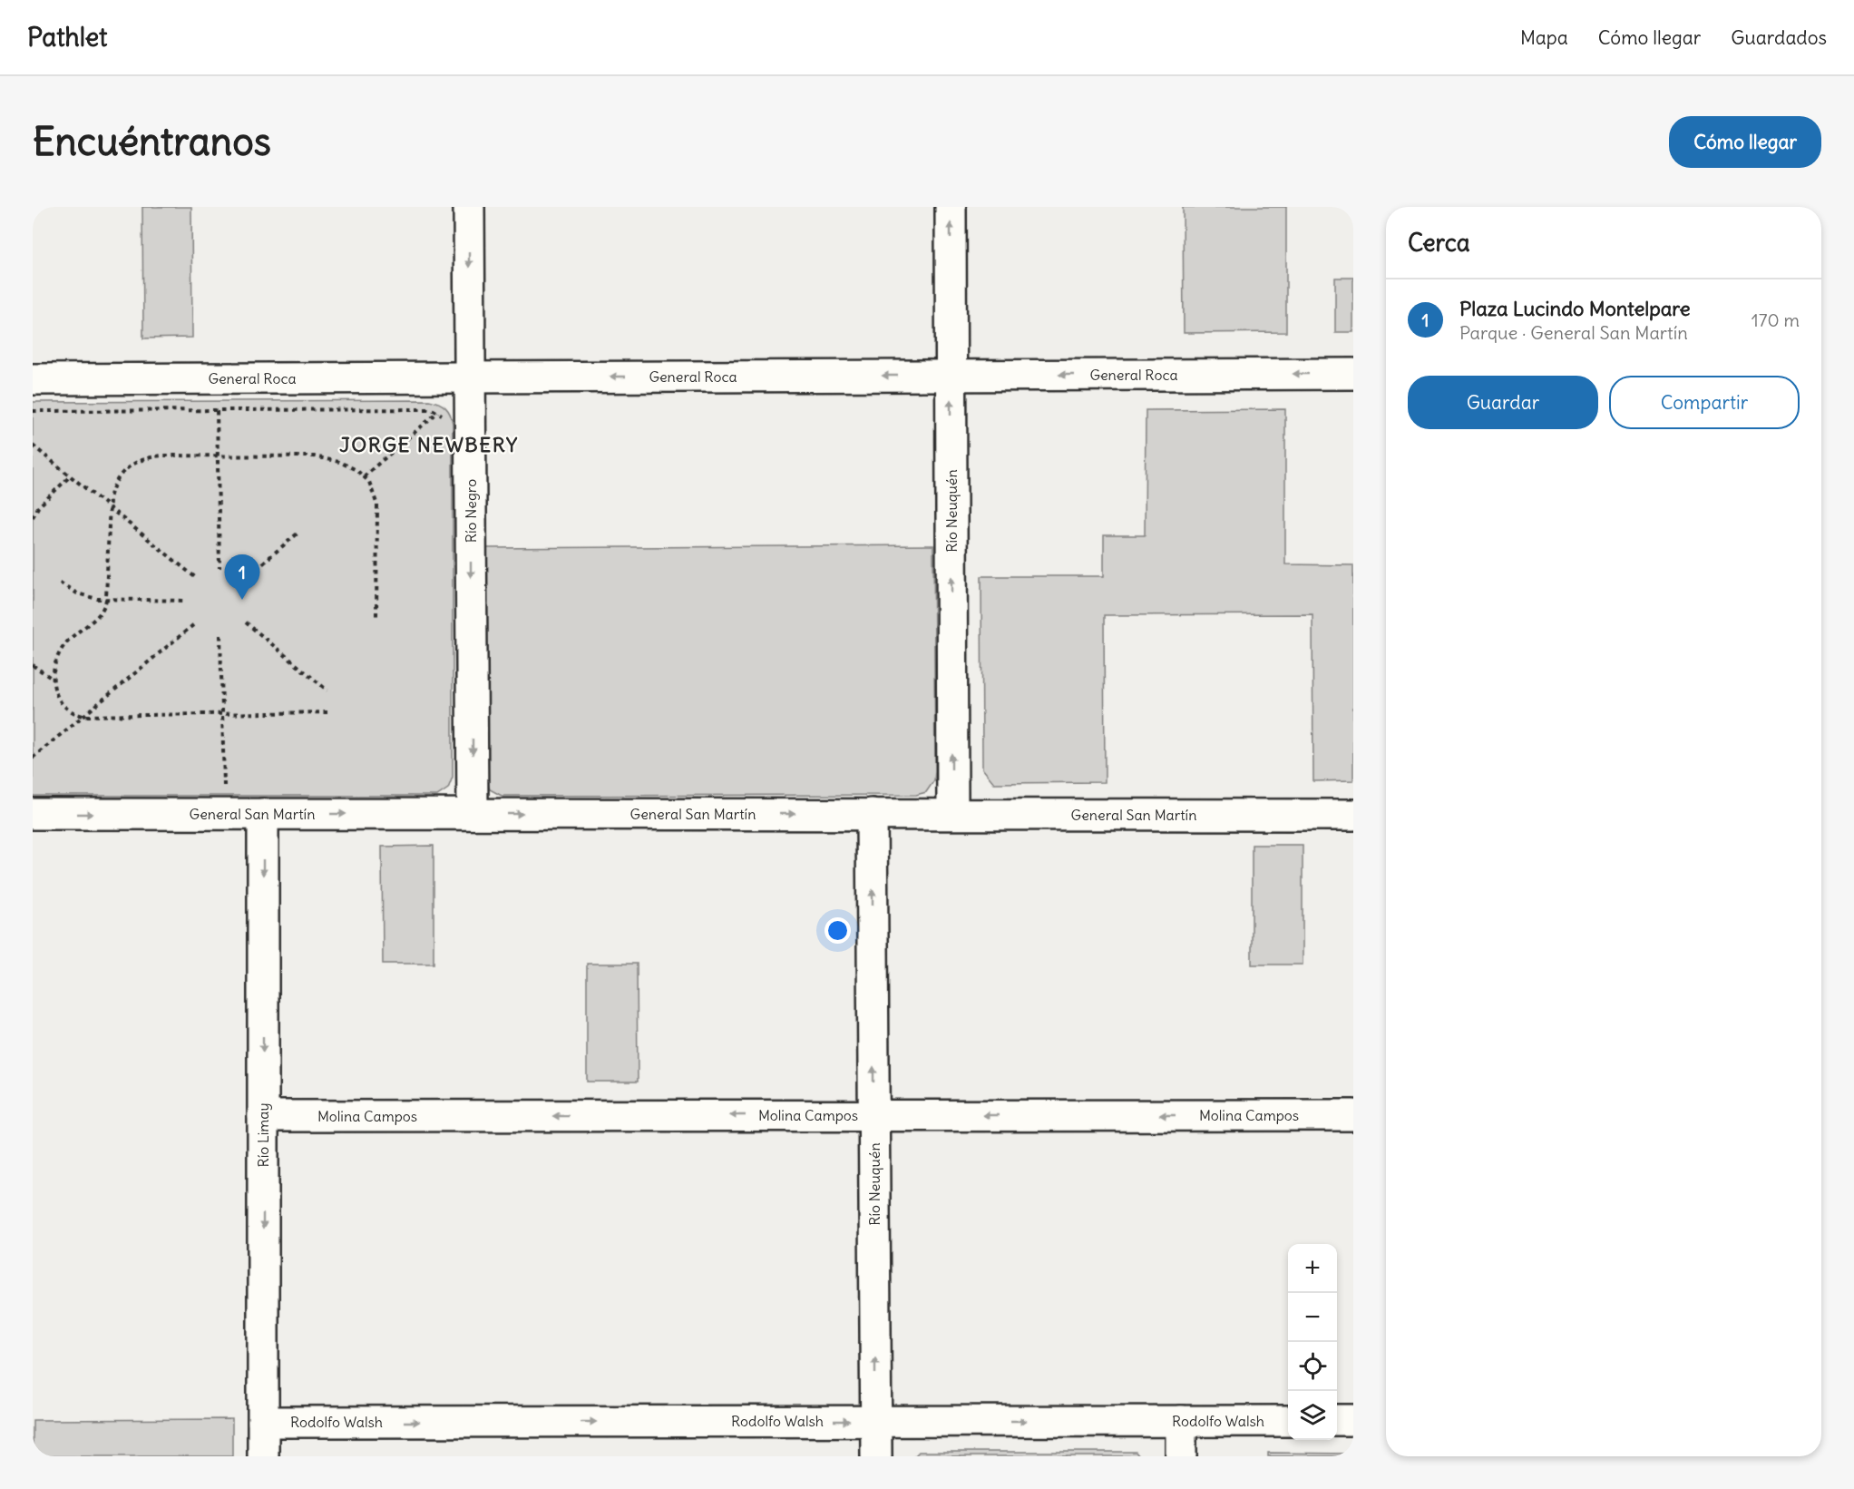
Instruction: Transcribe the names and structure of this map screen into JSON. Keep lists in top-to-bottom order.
{
  "streets": {
    "street": [
      "General Roca",
      "Río Negro",
      "Río Neuquén",
      "General San Martín",
      "Molina Campos",
      "Río Limay",
      "Rodolfo Walsh"
    ]
  },
  "crossings": [
    ["General Roca", "Río Negro"],
    ["General Roca", "Río Neuquén"],
    ["Río Negro", "General San Martín"],
    ["Río Neuquén", "General San Martín"],
    ["Río Neuquén", "Molina Campos"],
    ["Río Neuquén", "Rodolfo Walsh"],
    ["General San Martín", "Río Limay"],
    ["Molina Campos", "Río Limay"],
    ["Río Limay", "Rodolfo Walsh"]
  ],
  "one_way": [
    "General Roca",
    "Río Negro",
    "Río Neuquén",
    "General San Martín",
    "Molina Campos",
    "Río Limay",
    "Rodolfo Walsh"
  ],
  "districts": ["JORGE NEWBERY"],
  "page": {
    "header": "Pathlet",
    "nav": ["Mapa", "Cómo llegar", "Guardados"],
    "buttons": [
      "Cómo llegar",
      ["Guardar", "Compartir"]
    ],
    "title": "Encuéntranos",
    "heading": "Cerca",
    "list": [
      {
        "mark": "1",
        "name": "Plaza Lucindo Montelpare",
        "note": "Parque · General San Martín",
        "value": "170 m"
      }
    ],
    "pins": "1",
    "map_buttons": ["+", "−"]
  }
}
